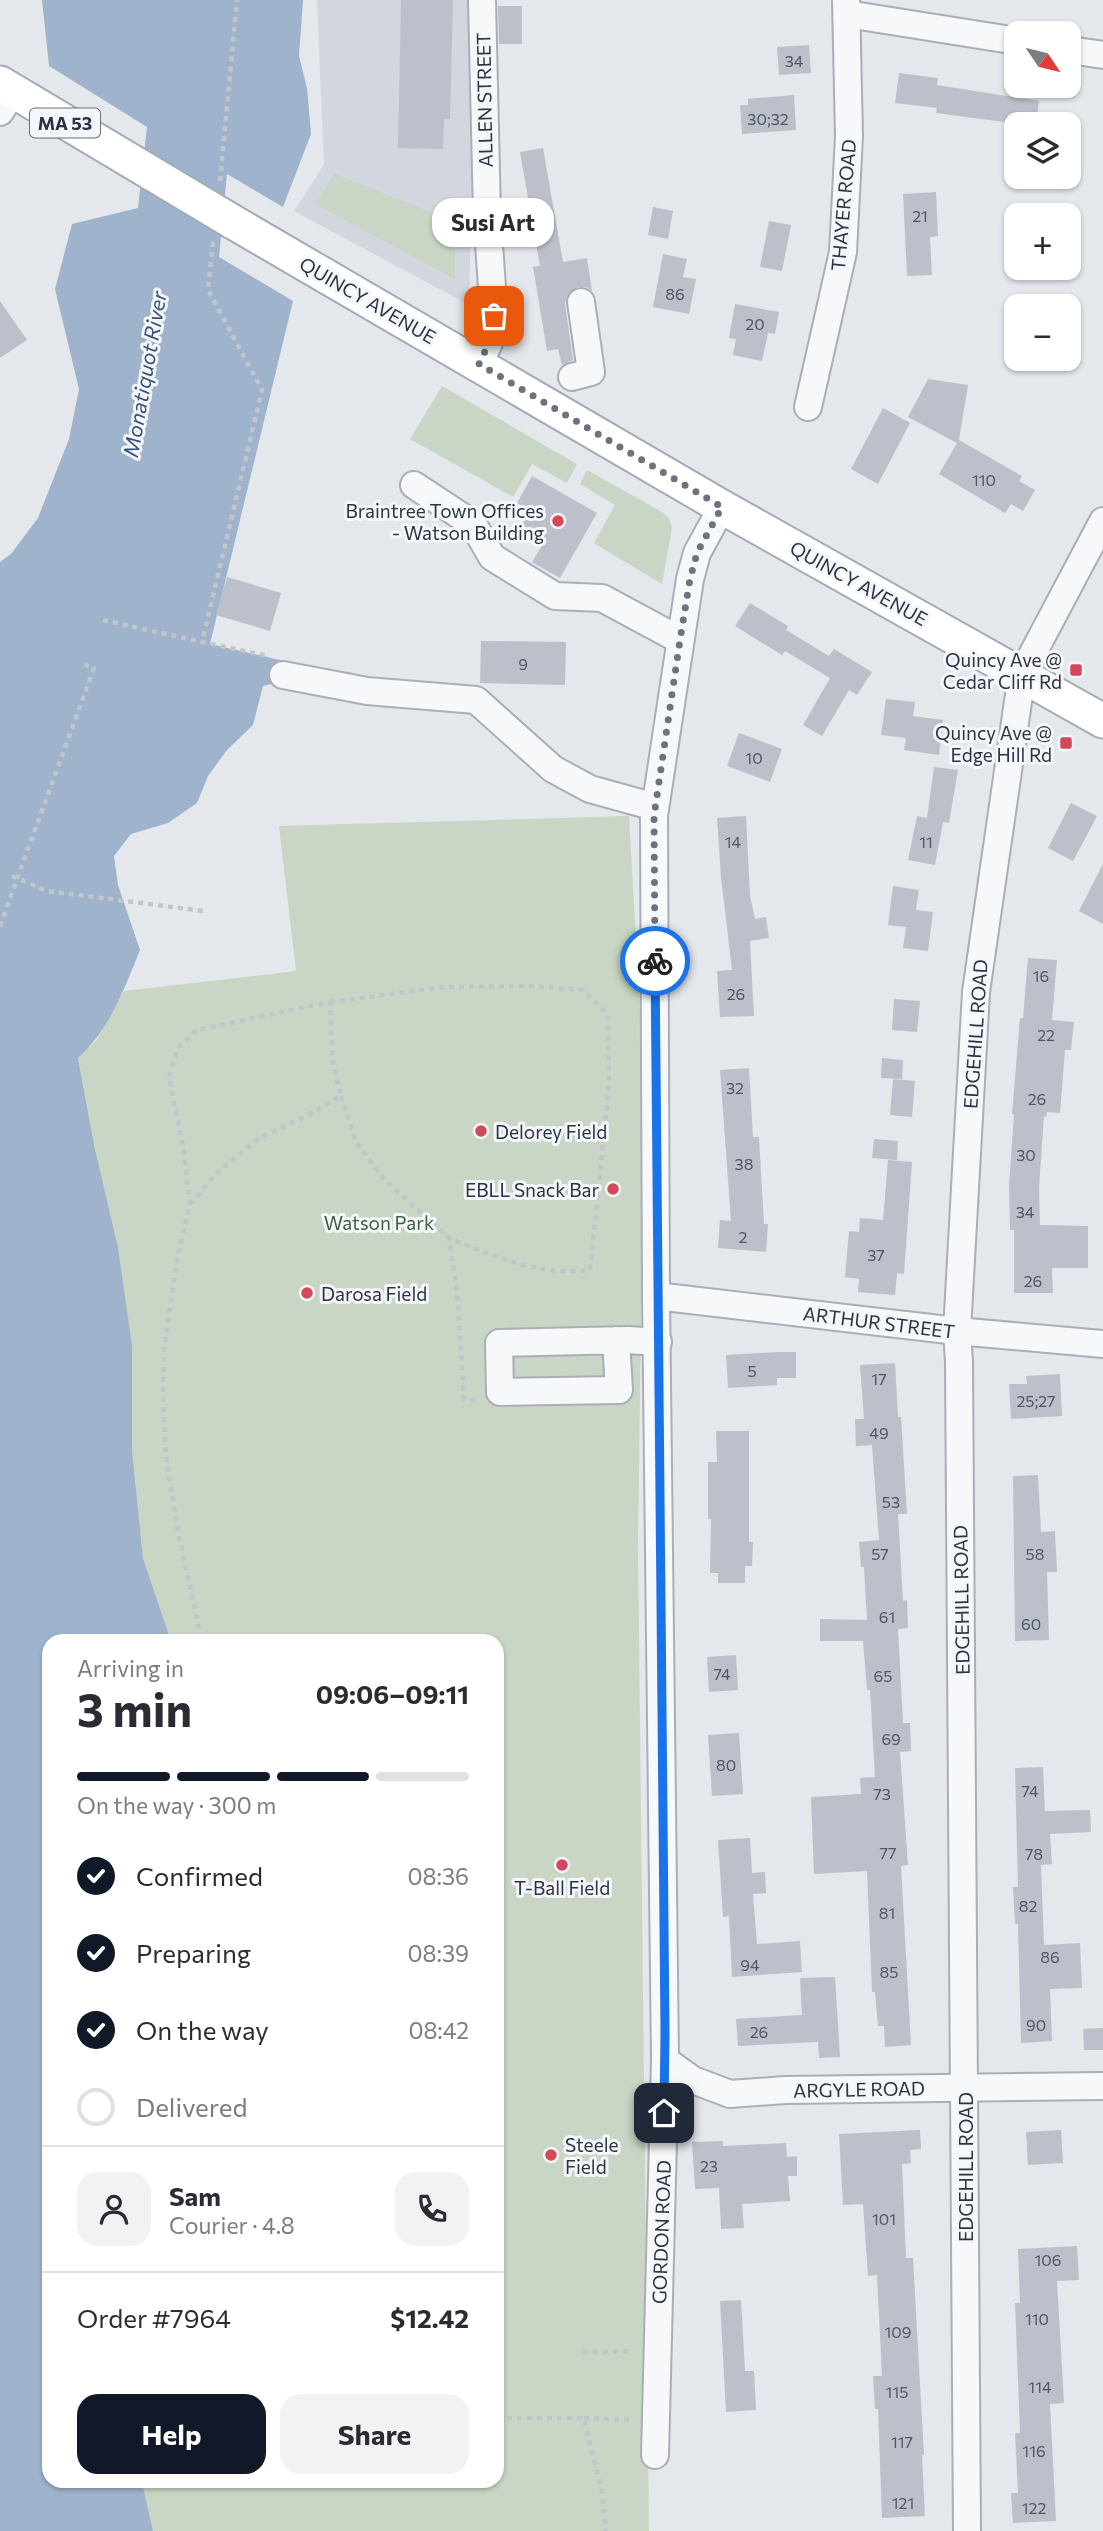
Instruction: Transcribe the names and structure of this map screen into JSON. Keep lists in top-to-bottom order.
{
  "streets": {
    "main road": ["MA 53", "QUINCY AVENUE"],
    "street": [
      "ALLEN STREET",
      "THAYER ROAD",
      "EDGEHILL ROAD",
      "ARTHUR STREET",
      "ARGYLE ROAD",
      "GORDON ROAD"
    ]
  },
  "crossings": [
    ["ALLEN STREET", "QUINCY AVENUE"],
    ["QUINCY AVENUE", "EDGEHILL ROAD"],
    ["QUINCY AVENUE", "GORDON ROAD"],
    ["EDGEHILL ROAD", "ARTHUR STREET"],
    ["EDGEHILL ROAD", "ARGYLE ROAD"],
    ["ARTHUR STREET", "GORDON ROAD"],
    ["ARGYLE ROAD", "GORDON ROAD"]
  ],
  "water": ["Monatiquot River"],
  "parks": ["Watson Park"],
  "places": {
    "other": [
      "Susi Art",
      "Braintree Town Offices - Watson Building",
      "Delorey Field",
      "EBLL Snack Bar",
      "Darosa Field",
      "T-Ball Field",
      "Steele Field"
    ],
    "transit": ["Quincy Ave @ Cedar Cliff Rd", "Quincy Ave @ Edge Hill Rd"]
  },
  "house_numbers": [
    "34",
    "30;32",
    "21",
    "86",
    "20",
    "110",
    "9",
    "10",
    "14",
    "11",
    "16",
    "26",
    "22",
    "32",
    "26",
    "30",
    "38",
    "34",
    "2",
    "37",
    "26",
    "5",
    "17",
    "25;27",
    "49",
    "53",
    "57",
    "58",
    "61",
    "60",
    "74",
    "65",
    "69",
    "80",
    "74",
    "73",
    "77",
    "78",
    "82",
    "81",
    "86",
    "94",
    "85",
    "90",
    "26",
    "23",
    "101",
    "106",
    "110",
    "109",
    "114",
    "115",
    "117",
    "116",
    "121",
    "122"
  ],
  "north": "bottom right",
  "page": {
    "map_buttons": ["+", "−"],
    "bubble": "Susi Art",
    "heading": ["3 min", "Arriving in", "09:06–09:11"],
    "panel": [
      "Sam",
      "Courier · 4.8",
      "Order #7964",
      "$12.42"
    ],
    "bar": "On the way · 300 m",
    "list": [
      ["Confirmed", "08:36"],
      ["Preparing", "08:39"],
      ["On the way", "08:42"],
      "Delivered"
    ],
    "buttons": ["Help", "Share"]
  }
}
